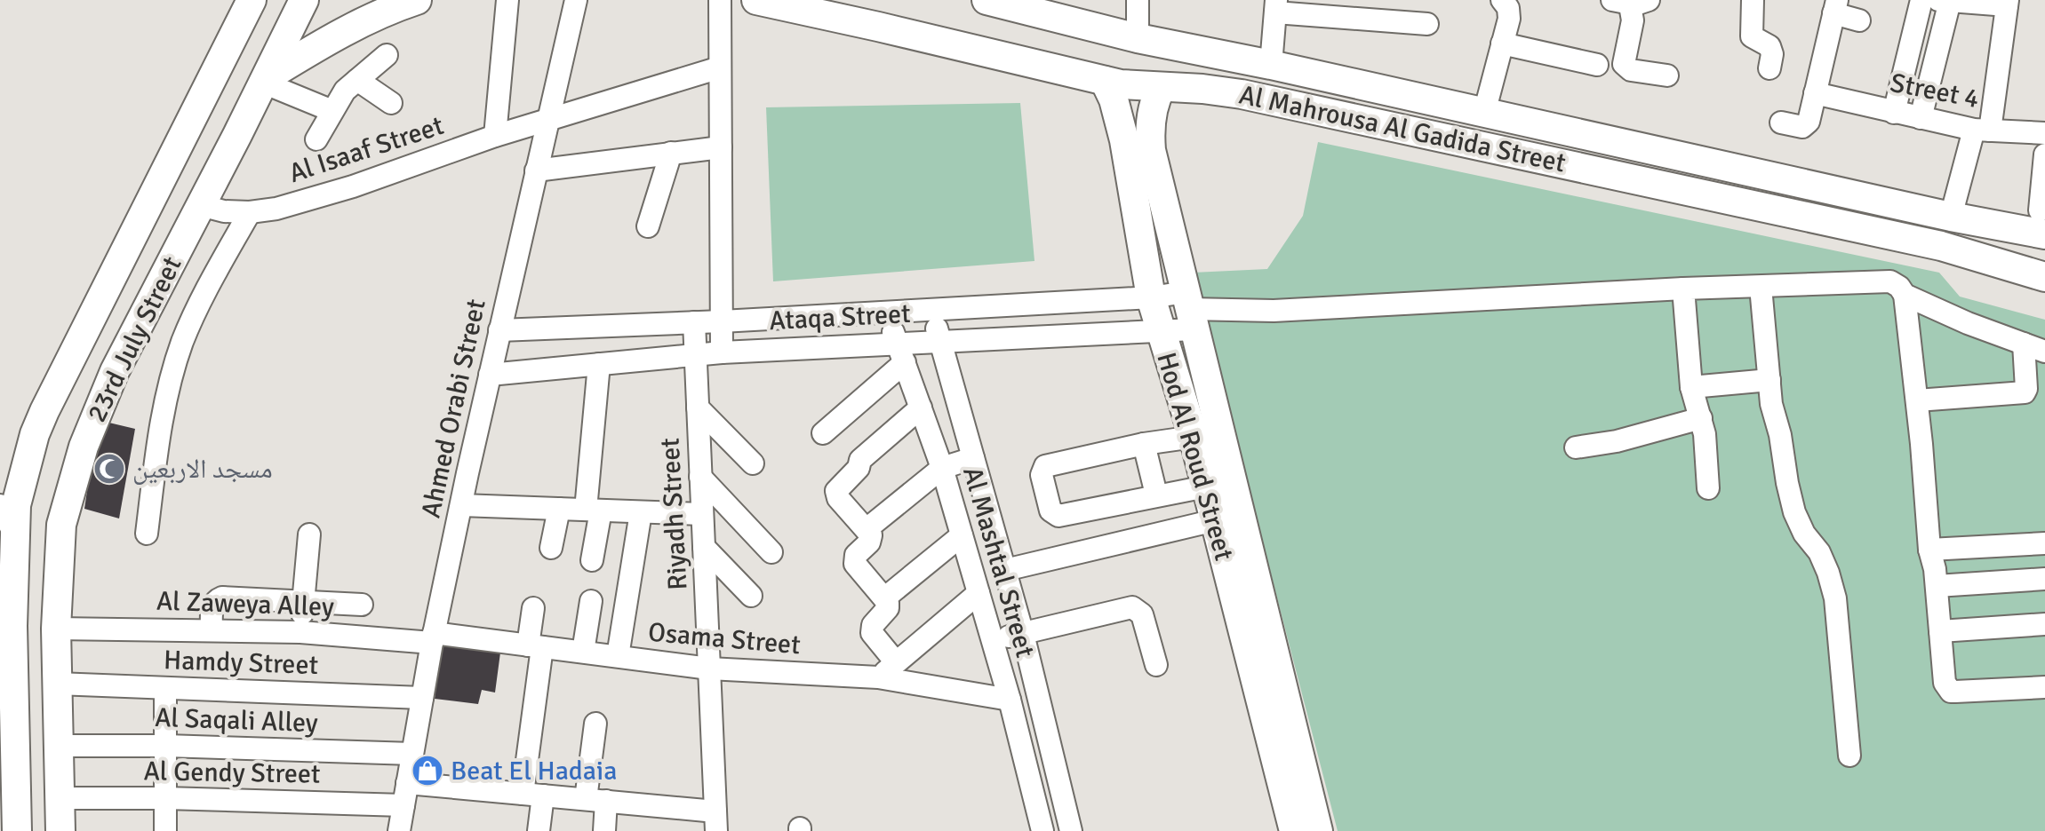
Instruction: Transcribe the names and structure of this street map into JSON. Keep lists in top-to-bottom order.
{
  "streets": {
    "main road": ["Al Mahrousa Al Gadida Street", "23rd July Street", "Hod Al Roud Street"],
    "street": [
      "Street 4",
      "Al Isaaf Street",
      "Ataqa Street",
      "Ahmed Orabi Street",
      "Riyadh Street",
      "Al Mashtal Street",
      "Al Zaweya Alley",
      "Osama Street",
      "Hamdy Street",
      "Al Saqali Alley",
      "Al Gendy Street"
    ]
  },
  "crossings": [
    ["Al Mahrousa Al Gadida Street", "Hod Al Roud Street"],
    ["Al Isaaf Street", "23rd July Street"],
    ["Al Isaaf Street", "Ahmed Orabi Street"],
    ["Ataqa Street", "Ahmed Orabi Street"],
    ["Ataqa Street", "Hod Al Roud Street"],
    ["Ataqa Street", "Riyadh Street"],
    ["Ataqa Street", "Al Mashtal Street"],
    ["23rd July Street", "Al Zaweya Alley"],
    ["23rd July Street", "Hamdy Street"],
    ["23rd July Street", "Al Saqali Alley"],
    ["23rd July Street", "Al Gendy Street"],
    ["Ahmed Orabi Street", "Al Zaweya Alley"],
    ["Ahmed Orabi Street", "Osama Street"],
    ["Ahmed Orabi Street", "Hamdy Street"],
    ["Ahmed Orabi Street", "Al Saqali Alley"],
    ["Ahmed Orabi Street", "Al Gendy Street"],
    ["Riyadh Street", "Osama Street"],
    ["Al Mashtal Street", "Osama Street"],
    ["Al Zaweya Alley", "Osama Street"]
  ],
  "places": {
    "mosque": ["مسجد الاربعين"],
    "shop": ["Beat El Hadaia"]
  }
}
